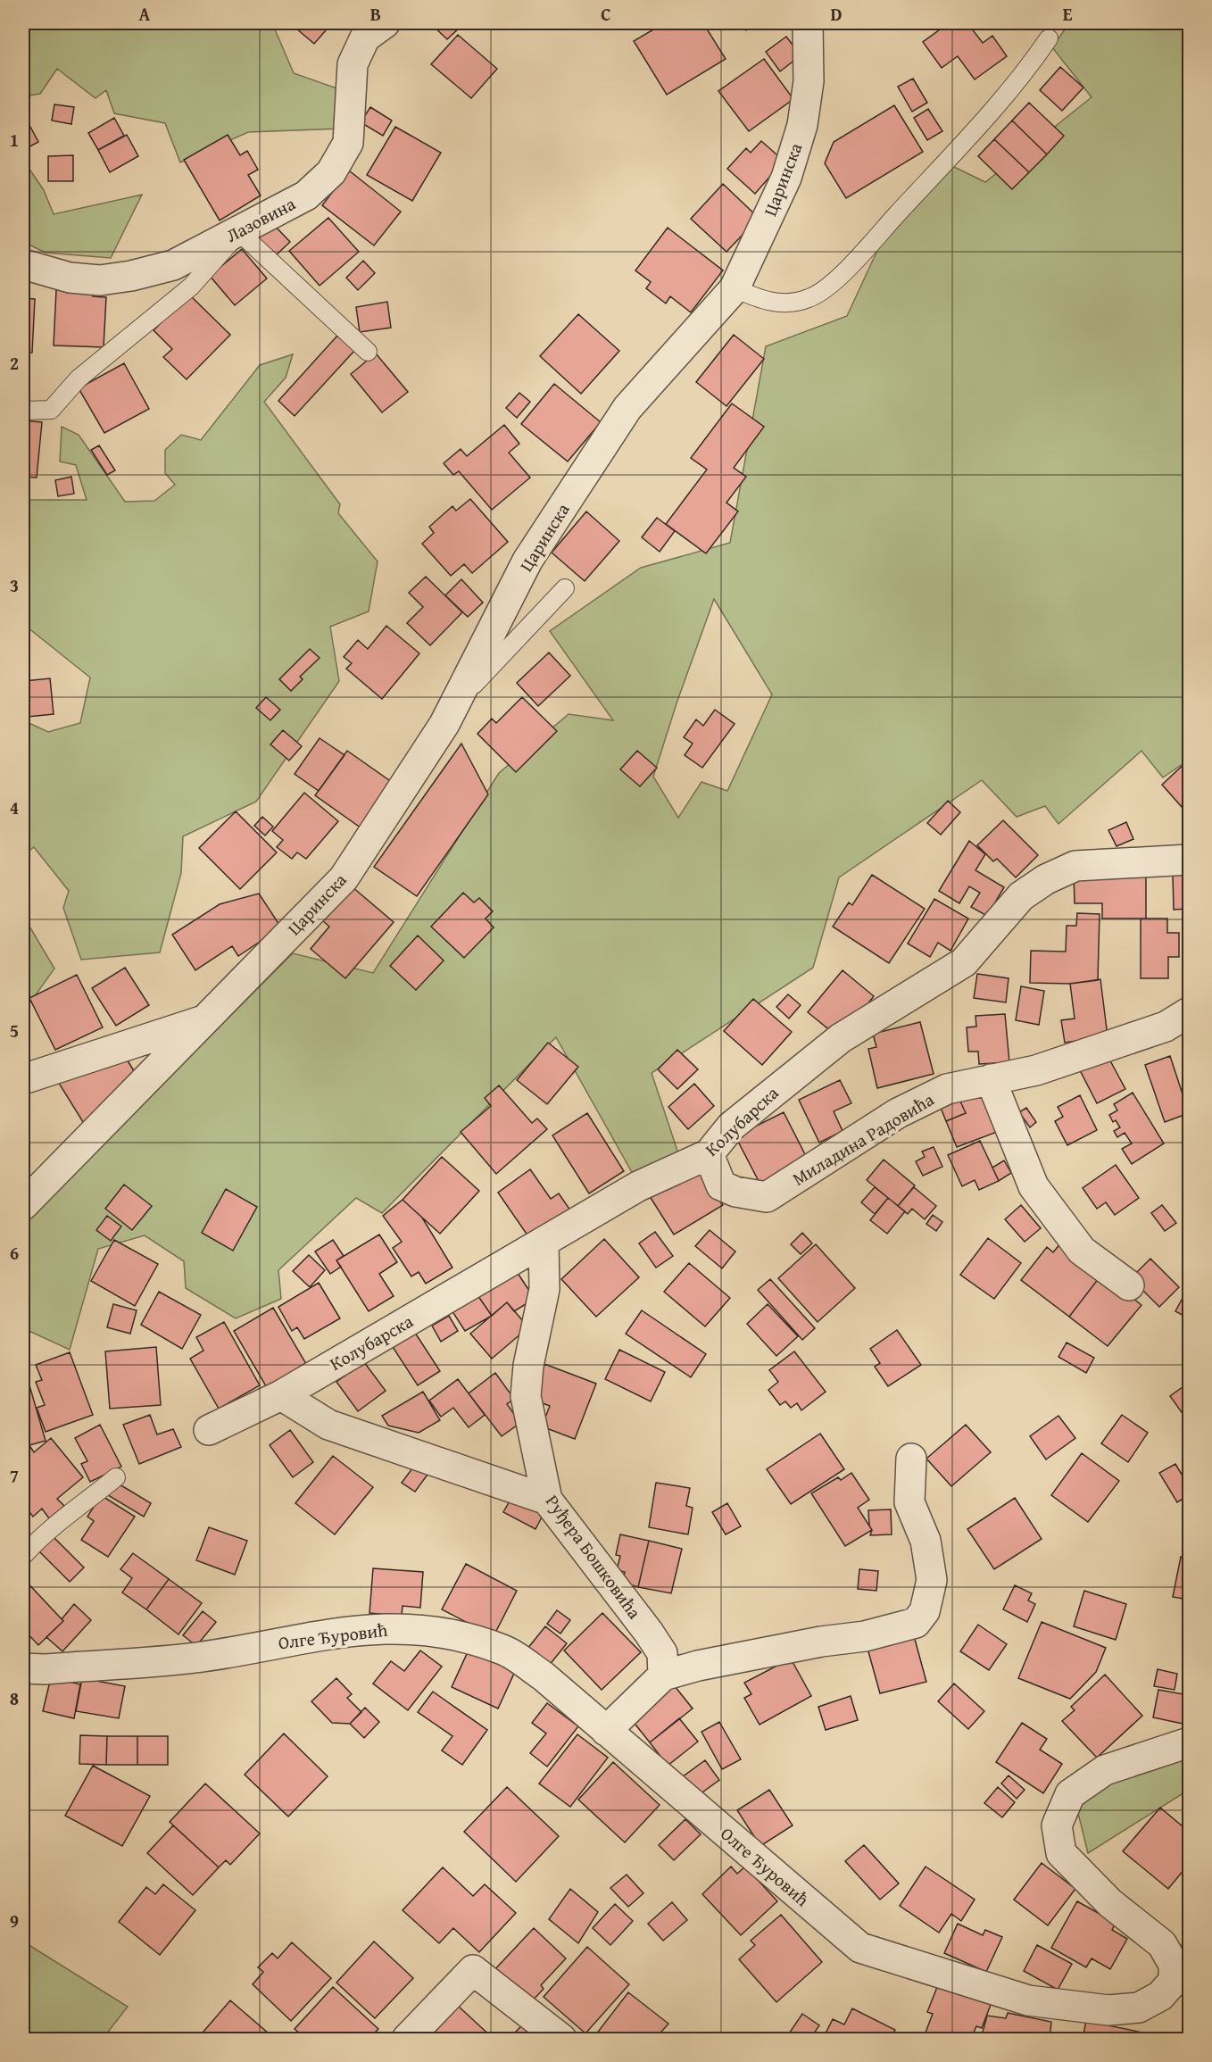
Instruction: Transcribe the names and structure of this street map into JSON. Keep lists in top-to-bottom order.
{
  "streets": {
    "street": [
      "Царинска",
      "Лазовина",
      "Колубарска",
      "Миладина Радовића",
      "Руђера Бошковића",
      "Олге Ђуровић"
    ]
  },
  "crossings": [
    ["Колубарска", "Миладина Радовића"],
    ["Колубарска", "Руђера Бошковића"]
  ],
  "grid": {
    "columns": [
      "A",
      "B",
      "C",
      "D",
      "E"
    ],
    "rows": [
      "1",
      "2",
      "3",
      "4",
      "5",
      "6",
      "7",
      "8",
      "9"
    ]
  }
}
